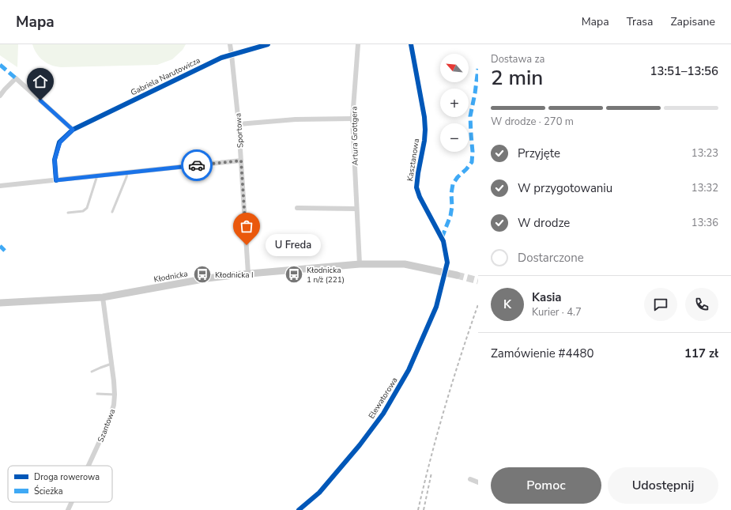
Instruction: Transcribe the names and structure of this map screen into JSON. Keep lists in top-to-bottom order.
{
  "streets": {
    "main road": ["Kłodnicka"],
    "street": [
      "Gabriela Narutowicza",
      "Sportowa",
      "Artura Grottgera",
      "Kasztanowa",
      "Elewatorowa",
      "Szantowa"
    ]
  },
  "crossings": [
    ["Gabriela Narutowicza", "Sportowa"],
    ["Sportowa", "Kłodnicka"],
    ["Artura Grottgera", "Kłodnicka"],
    ["Kasztanowa", "Kłodnicka"],
    ["Kasztanowa", "Elewatorowa"],
    ["Kłodnicka", "Elewatorowa"],
    ["Kłodnicka", "Szantowa"]
  ],
  "places": {
    "other": ["U Freda"],
    "bus stop": ["Kłodnicka I", "Kłodnicka 1 n/ż (221)"]
  },
  "legend": ["Droga rowerowa", "Ścieżka"],
  "north": "top left",
  "page": {
    "header": "Mapa",
    "nav": ["Mapa", "Trasa", "Zapisane"],
    "heading": ["2 min", "Dostawa za", "13:51–13:56"],
    "panel": [
      "Kasia",
      "Kurier · 4.7",
      "Zamówienie #4480",
      "117 zł"
    ],
    "map_buttons": ["+", "−"],
    "bar": "W drodze · 270 m",
    "list": [
      ["Przyjęte", "13:23"],
      ["W przygotowaniu", "13:32"],
      ["W drodze", "13:36"],
      "Dostarczone"
    ],
    "bubble": "U Freda",
    "round": "K",
    "buttons": ["Pomoc", "Udostępnij"]
  }
}
